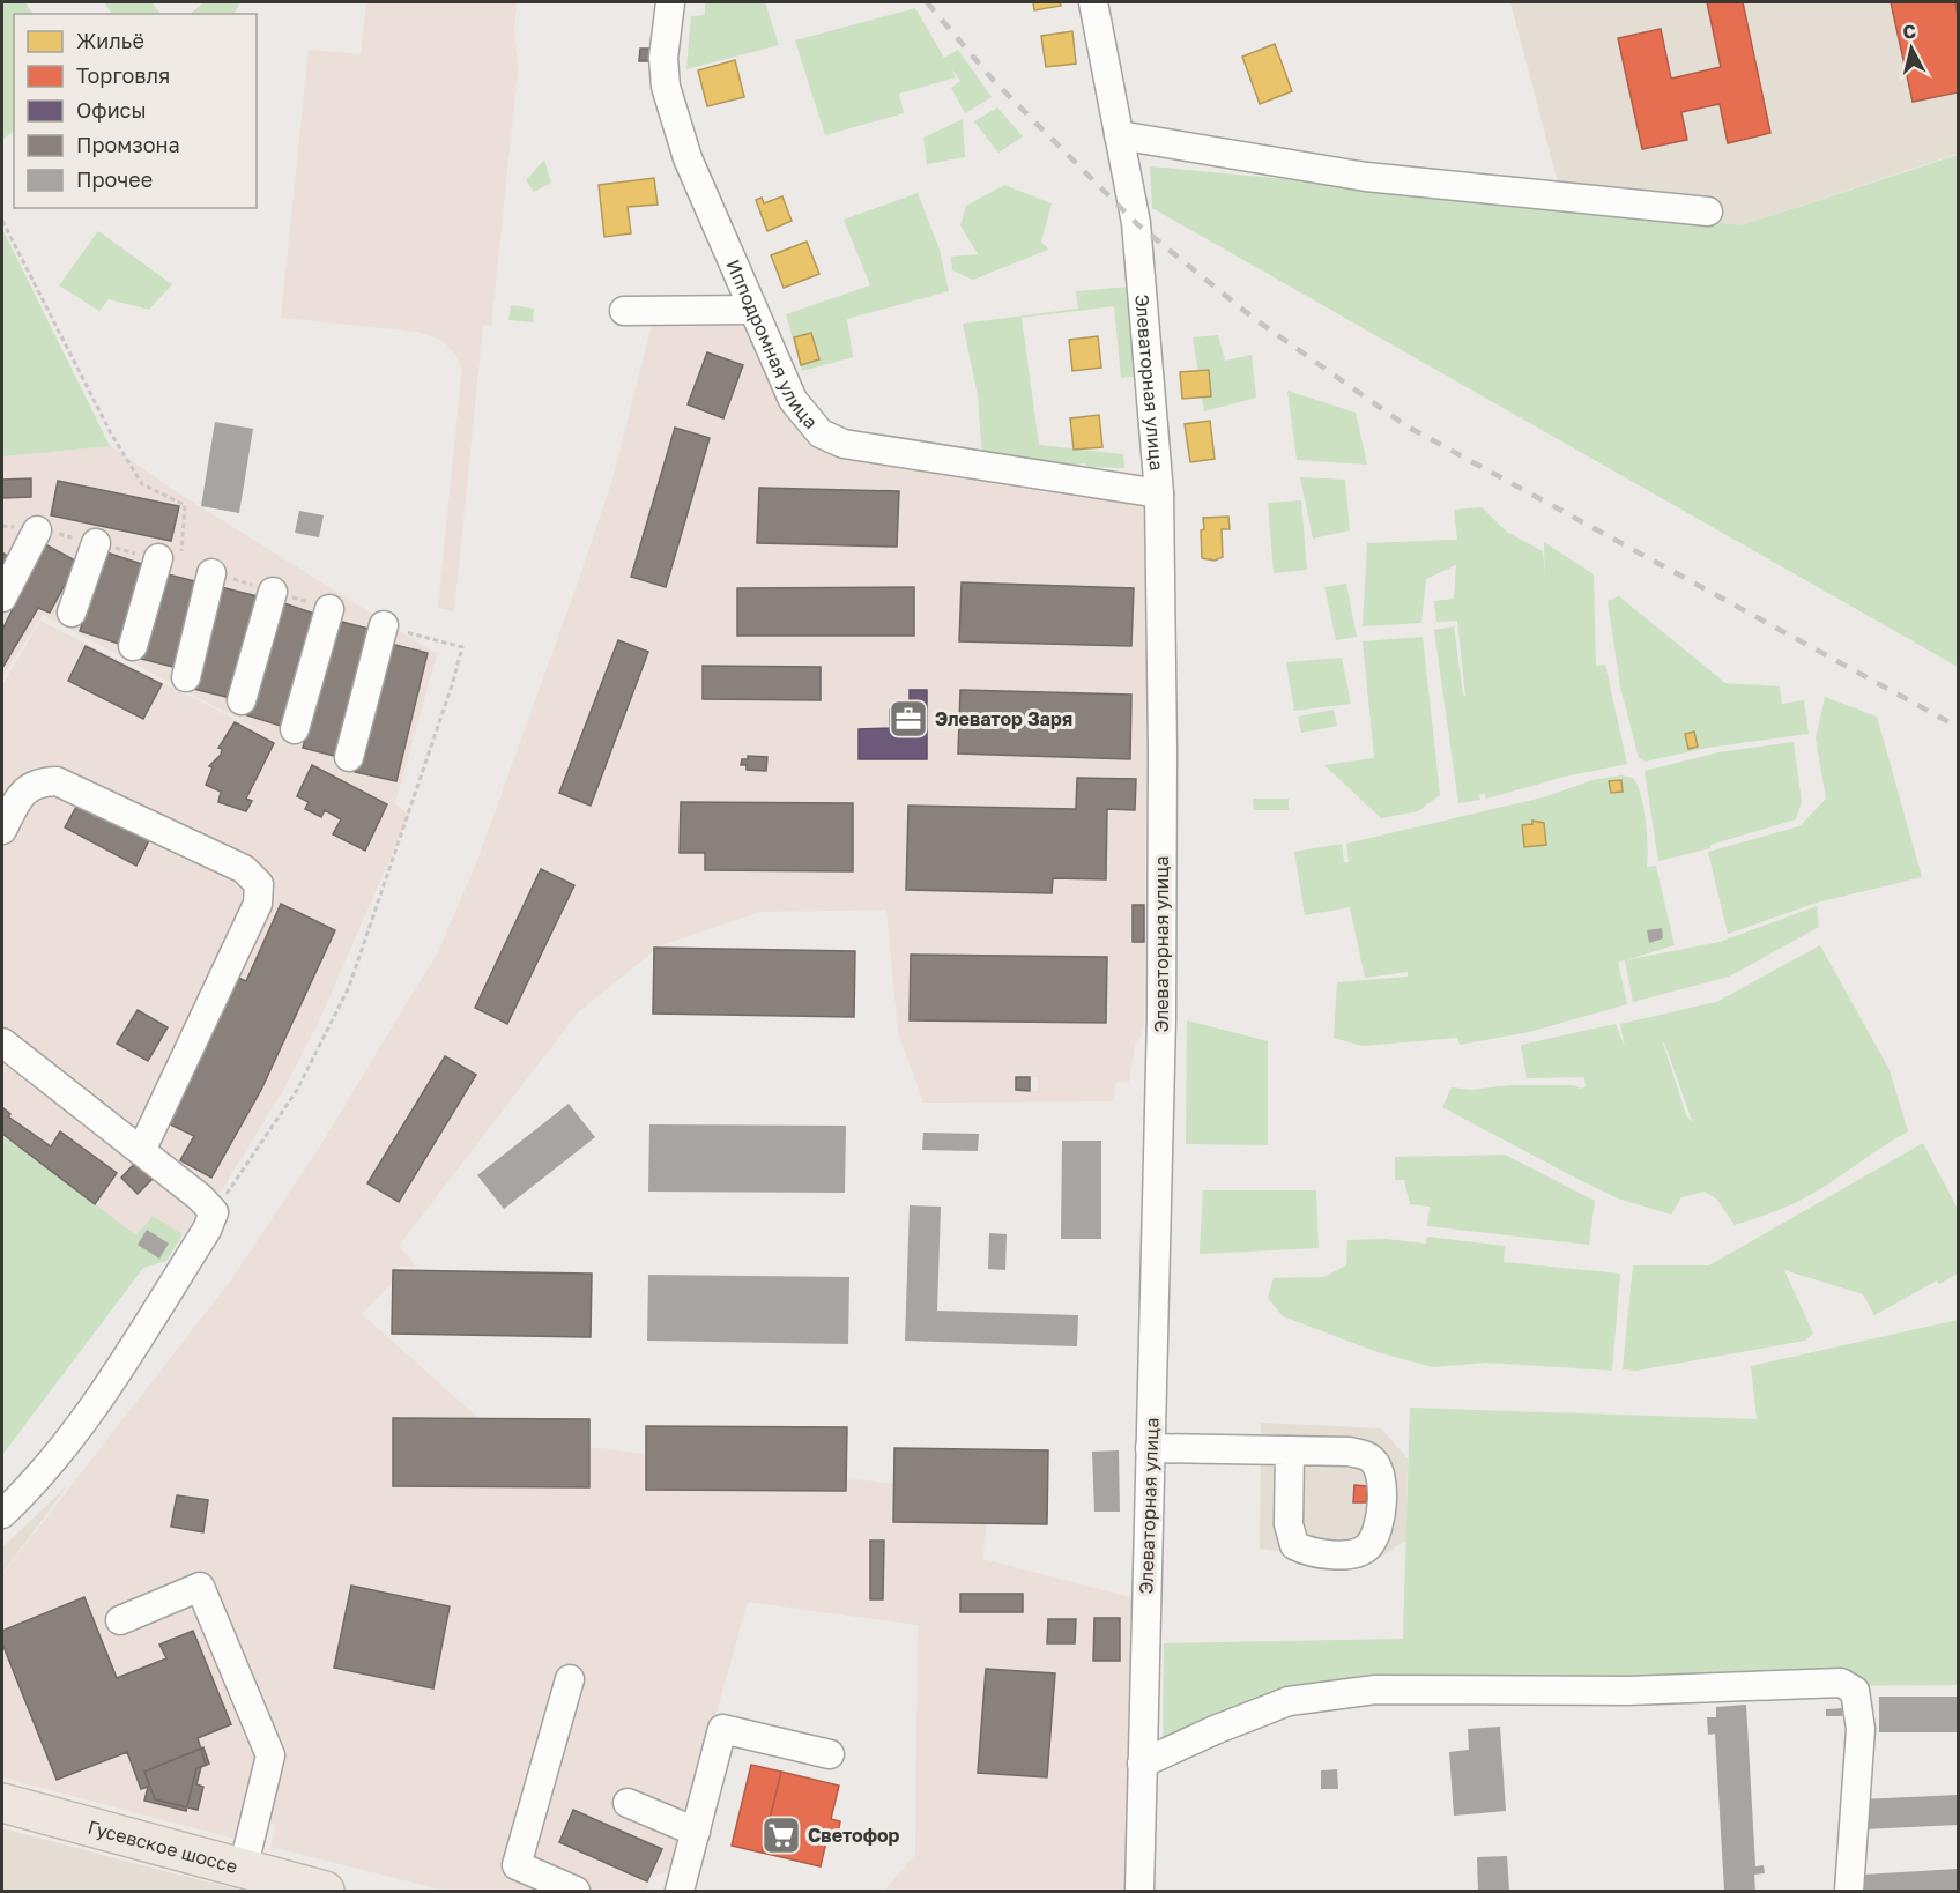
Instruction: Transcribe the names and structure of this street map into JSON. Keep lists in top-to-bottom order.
{
  "streets": {
    "highway": ["Гусевское шоссе"],
    "street": ["Ипподромная улица", "Элеваторная улица"]
  },
  "crossings": [
    ["Ипподромная улица", "Элеваторная улица"]
  ],
  "places": {
    "office": ["Элеватор Заря"],
    "supermarket": ["Светофор"]
  },
  "legend": [
    "Жильё",
    "Торговля",
    "Офисы",
    "Промзона",
    "Прочее"
  ],
  "north": "top"
}
